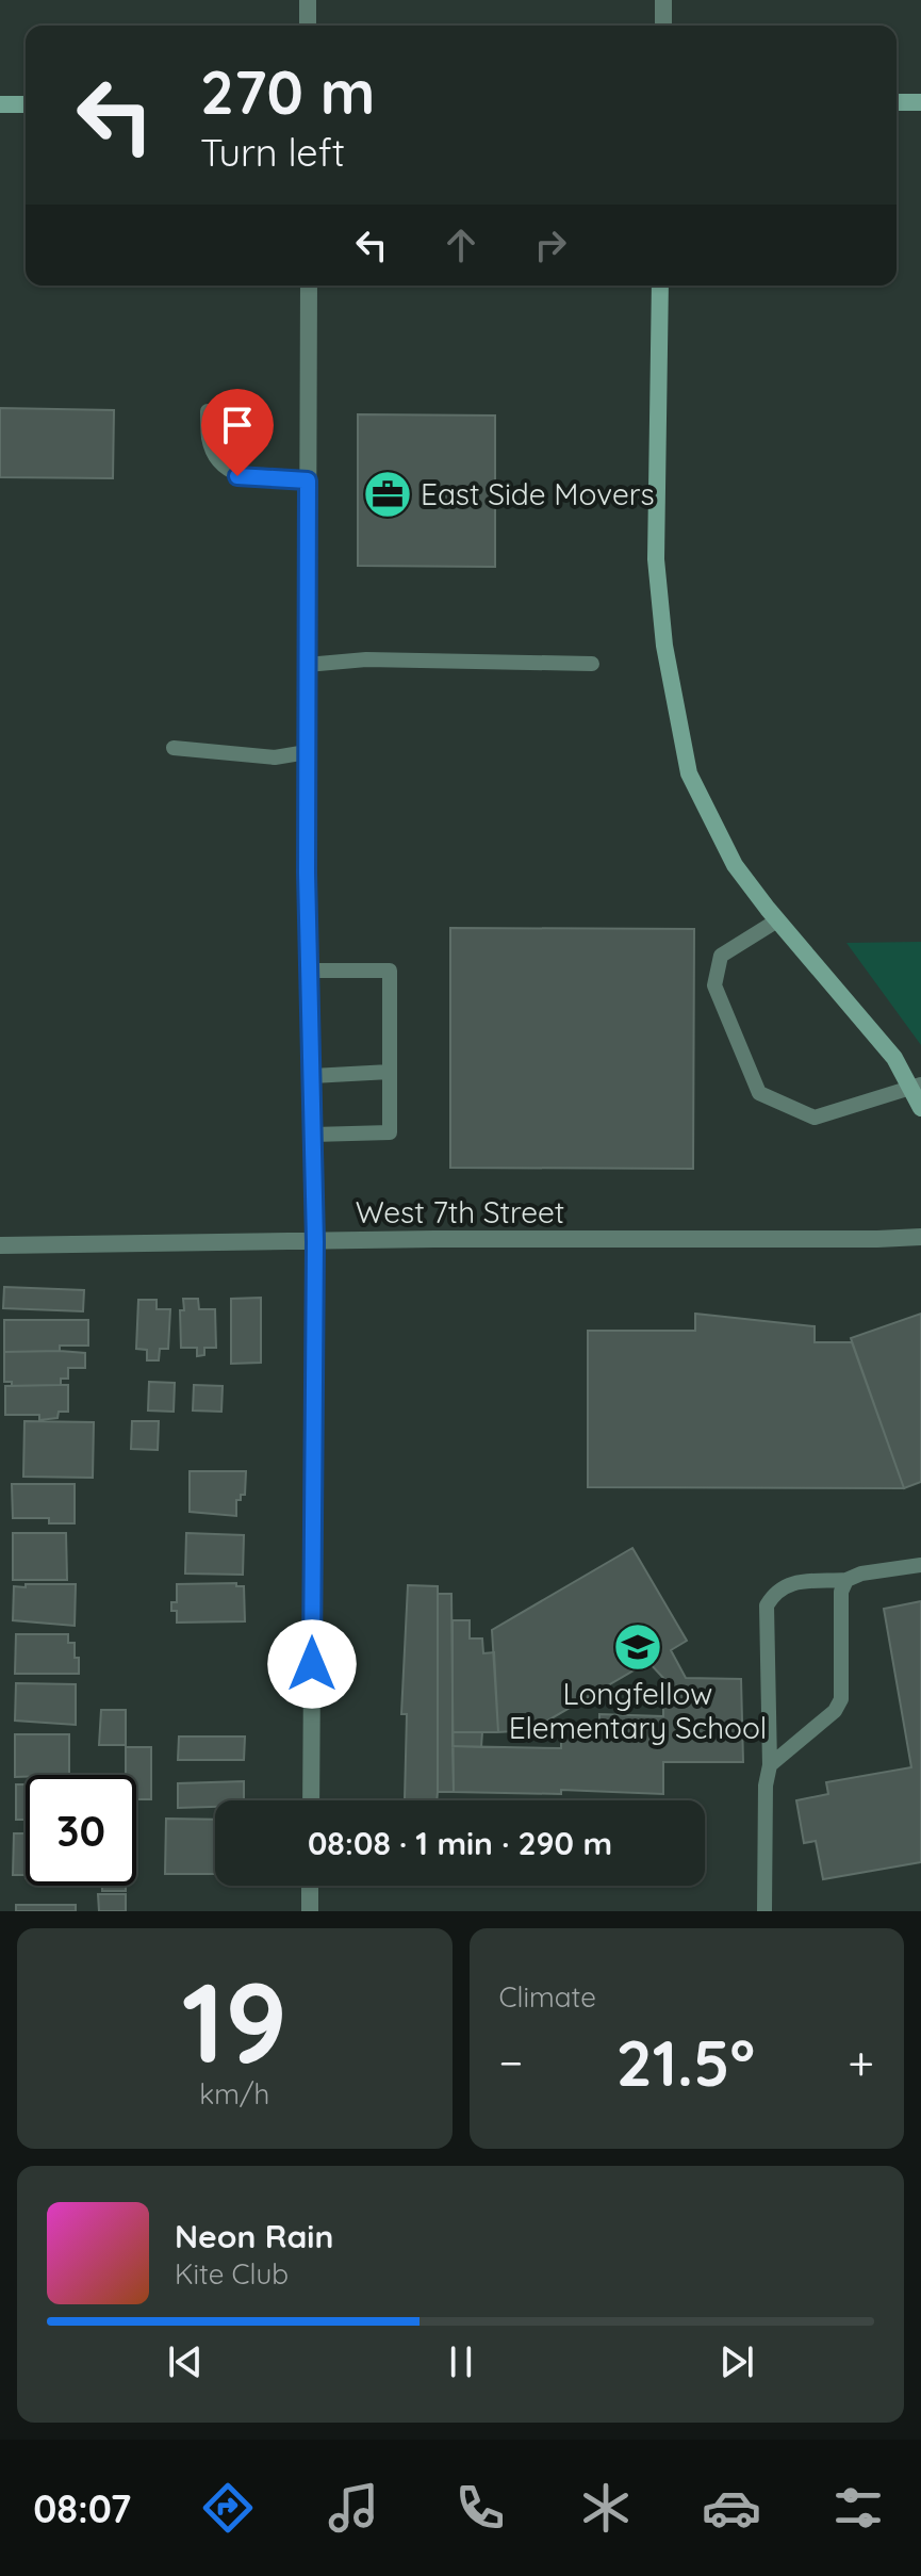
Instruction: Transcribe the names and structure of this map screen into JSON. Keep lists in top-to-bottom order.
{
  "streets": {
    "street": ["West 7th Street"]
  },
  "places": {
    "office": ["East Side Movers"],
    "school or university": ["Longfellow Elementary School"]
  },
  "page": {
    "turn": ["270 m", "Turn left"],
    "limit": "30",
    "trip": "08:08 · 1 min · 290 m",
    "tile": [
      ["19", "km/h"],
      "Climate"
    ],
    "heat": ["−", "21.5°", "+"],
    "song": ["Neon Rain", "Kite Club"],
    "tabs": "08:07"
  }
}
